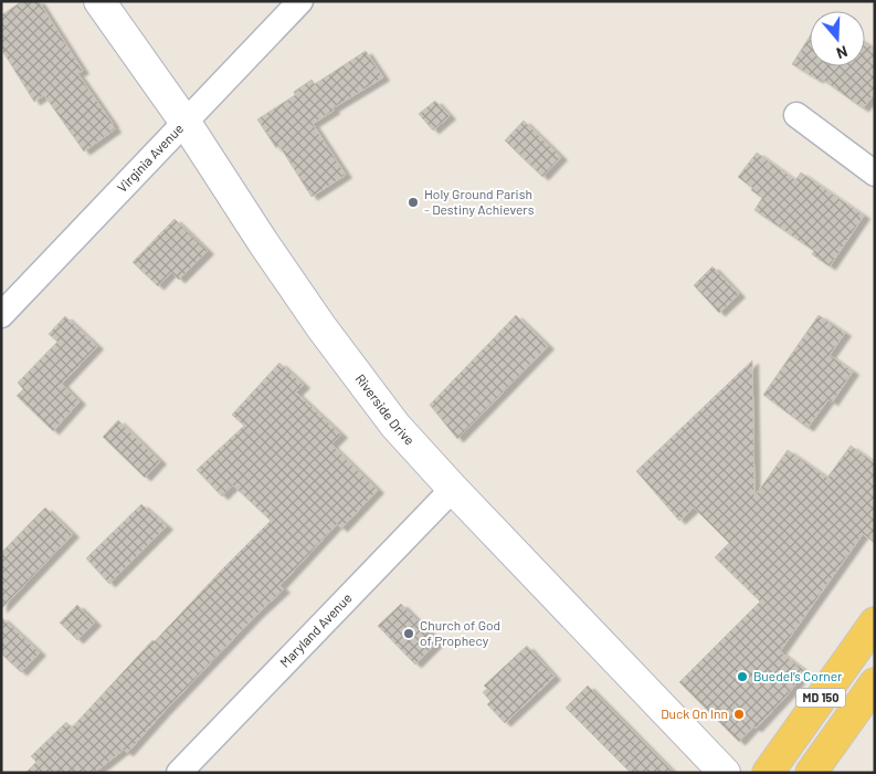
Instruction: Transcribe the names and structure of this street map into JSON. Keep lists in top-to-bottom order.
{
  "streets": {
    "main road": ["MD 150"],
    "street": ["Virginia Avenue", "Riverside Drive", "Maryland Avenue"]
  },
  "crossings": [
    ["Virginia Avenue", "Riverside Drive"],
    ["Riverside Drive", "Maryland Avenue"]
  ],
  "places": [
    "Holy Ground Parish - Destiny Achievers",
    "Church of God of Prophecy",
    "Buedel’s Corner",
    "Duck On Inn"
  ],
  "north": "bottom"
}
